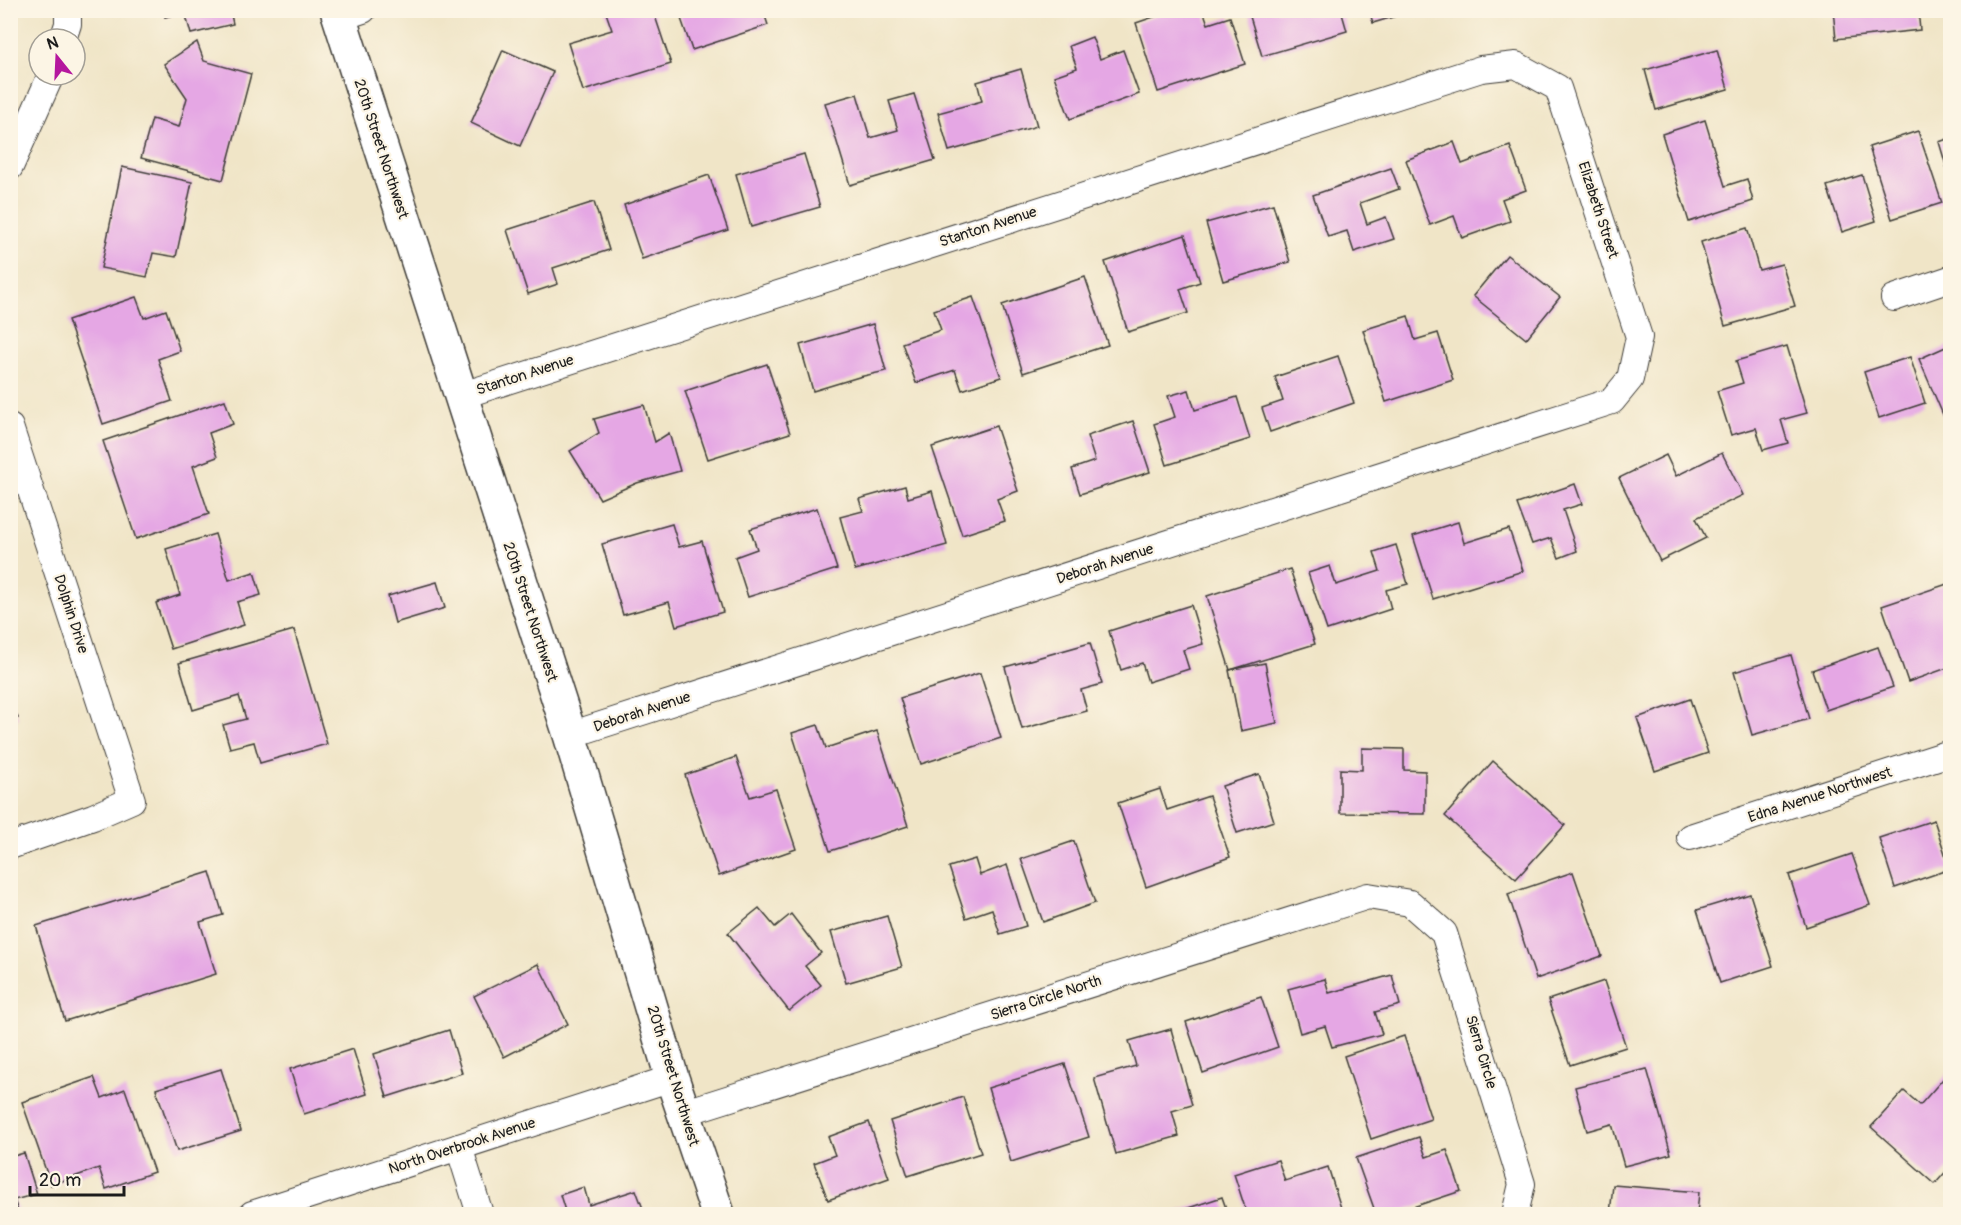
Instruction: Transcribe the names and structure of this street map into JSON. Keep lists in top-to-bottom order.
{
  "streets": {
    "street": [
      "20th Street Northwest",
      "Elizabeth Street",
      "Stanton Avenue",
      "Deborah Avenue",
      "Dolphin Drive",
      "Edna Avenue Northwest",
      "Sierra Circle North",
      "Sierra Circle",
      "North Overbrook Avenue"
    ]
  },
  "crossings": [
    ["20th Street Northwest", "Stanton Avenue"],
    ["20th Street Northwest", "Deborah Avenue"],
    ["20th Street Northwest", "Sierra Circle North"],
    ["20th Street Northwest", "North Overbrook Avenue"],
    ["Elizabeth Street", "Stanton Avenue"],
    ["Elizabeth Street", "Deborah Avenue"],
    ["Sierra Circle North", "Sierra Circle"]
  ],
  "scale_bar": "20 m",
  "north": "top"
}
